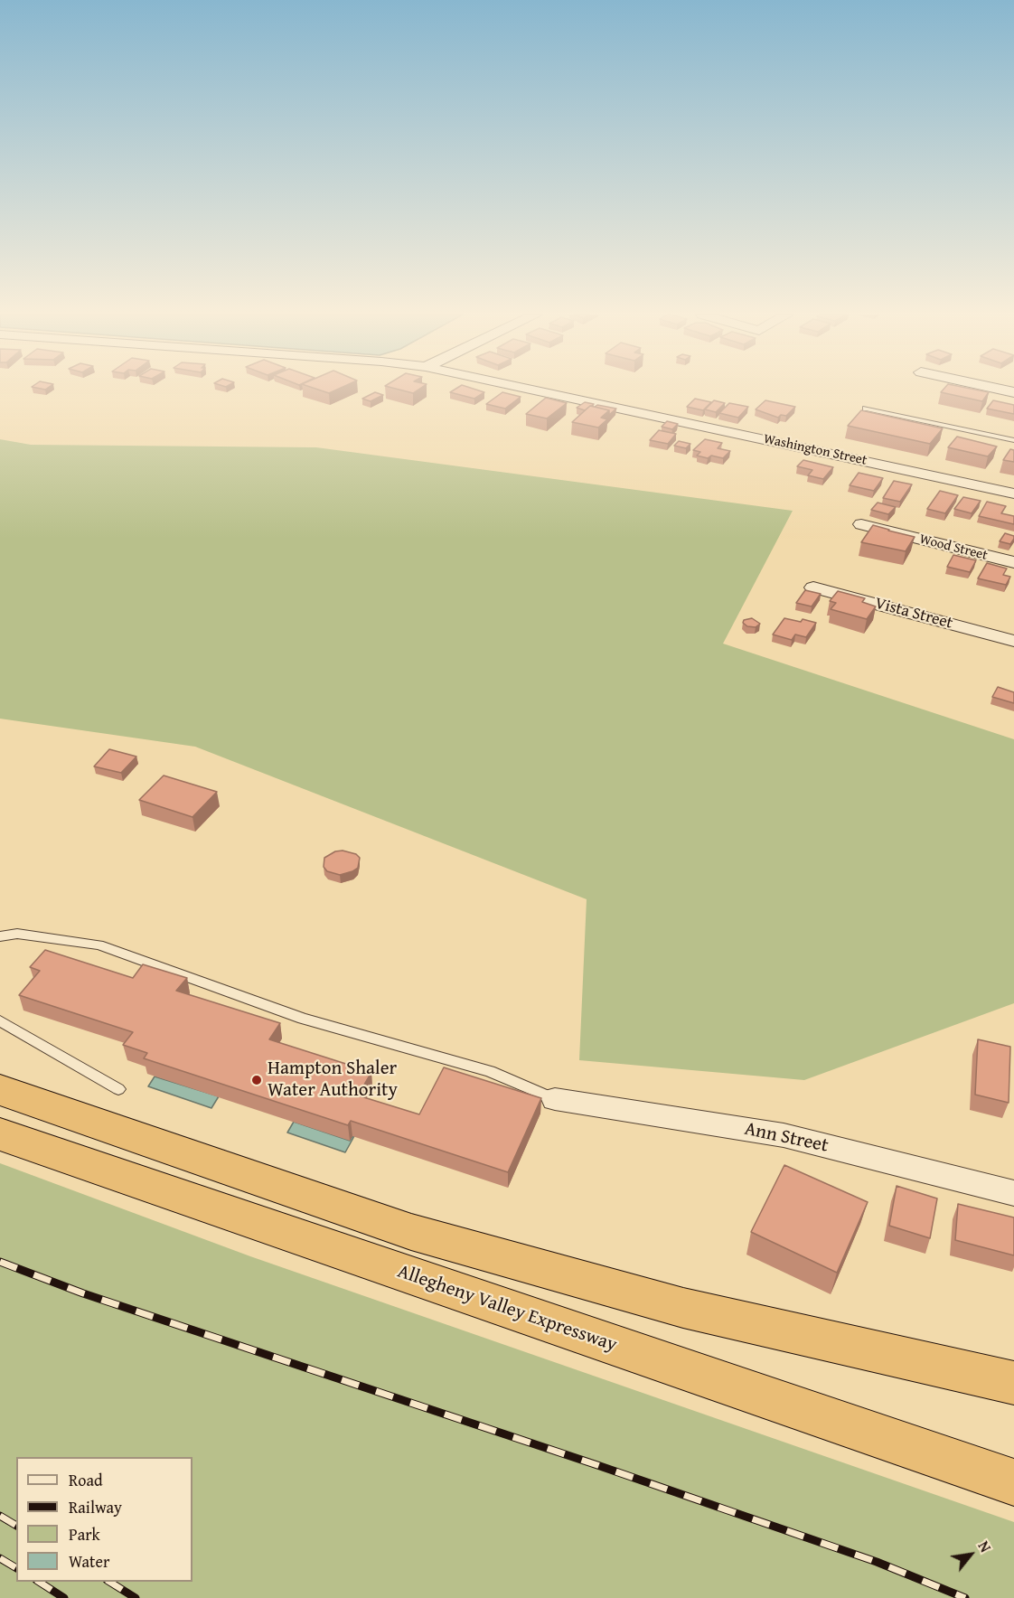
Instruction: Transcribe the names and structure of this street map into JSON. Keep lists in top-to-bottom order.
{
  "streets": {
    "highway": ["Allegheny Valley Expressway"],
    "street": [
      "Washington Street",
      "Wood Street",
      "Vista Street",
      "Ann Street"
    ]
  },
  "places": ["Hampton Shaler Water Authority"],
  "legend": [
    "Road",
    "Railway",
    "Park",
    "Water"
  ],
  "north": "top right"
}
